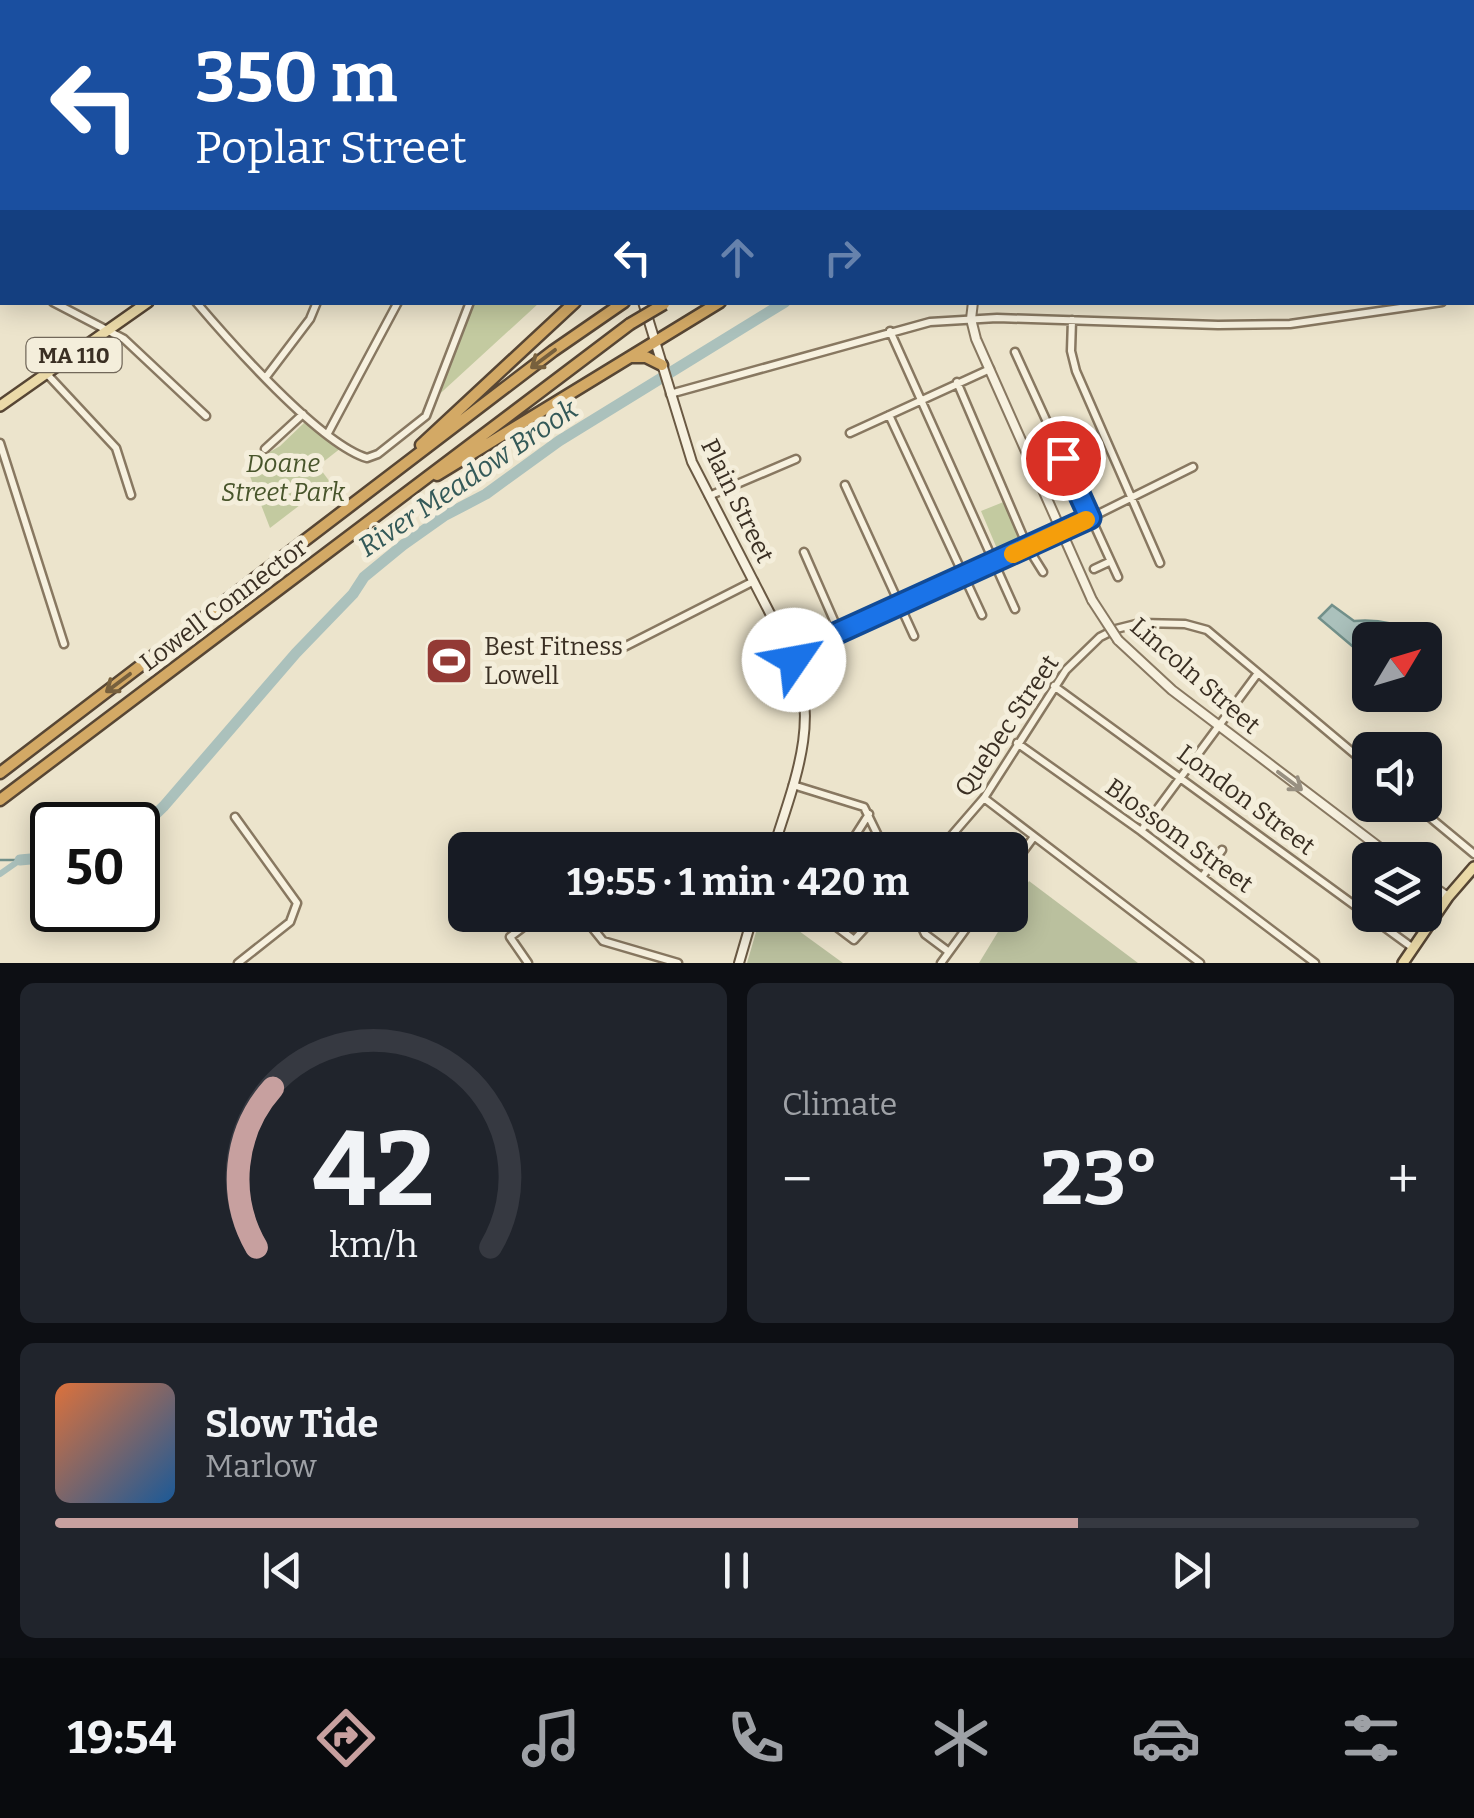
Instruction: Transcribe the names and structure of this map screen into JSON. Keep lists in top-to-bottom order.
{
  "streets": {
    "highway": ["Lowell Connector"],
    "main road": ["MA 110"],
    "street": [
      "Plain Street",
      "Lincoln Street",
      "Quebec Street",
      "London Street",
      "Blossom Street"
    ]
  },
  "crossings": [
    ["Quebec Street", "London Street"],
    ["Quebec Street", "Blossom Street"]
  ],
  "water": ["River Meadow Brook"],
  "parks": ["Doane Street Park"],
  "places": {
    "sports": ["Best Fitness Lowell"]
  },
  "north": "top right",
  "page": {
    "turn": ["350 m", "Poplar Street"],
    "limit": "50",
    "trip": "19:55 · 1 min · 420 m",
    "tile": "Climate",
    "heat": ["−", "23°", "+"],
    "song": ["Slow Tide", "Marlow"],
    "tabs": "19:54",
    "gauge": ["42", "km/h"]
  }
}
